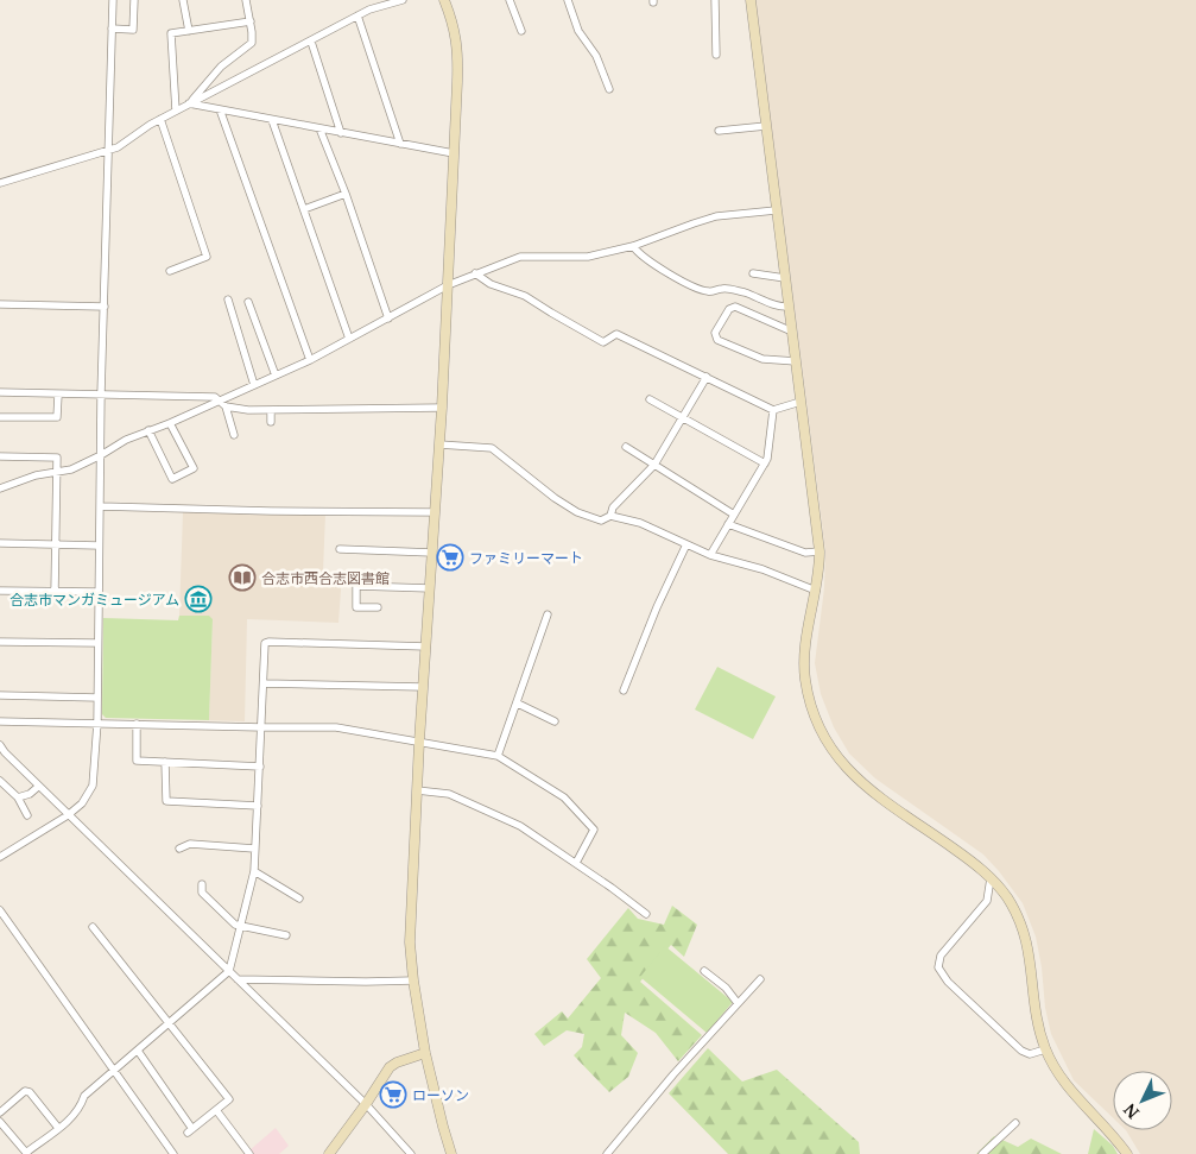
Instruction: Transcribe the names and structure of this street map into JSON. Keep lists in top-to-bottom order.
{
  "places": {
    "supermarket": ["ファミリーマート", "ローソン"],
    "library": ["合志市西合志図書館"],
    "museum": ["合志市マンガミュージアム"]
  },
  "north": "bottom left"
}
